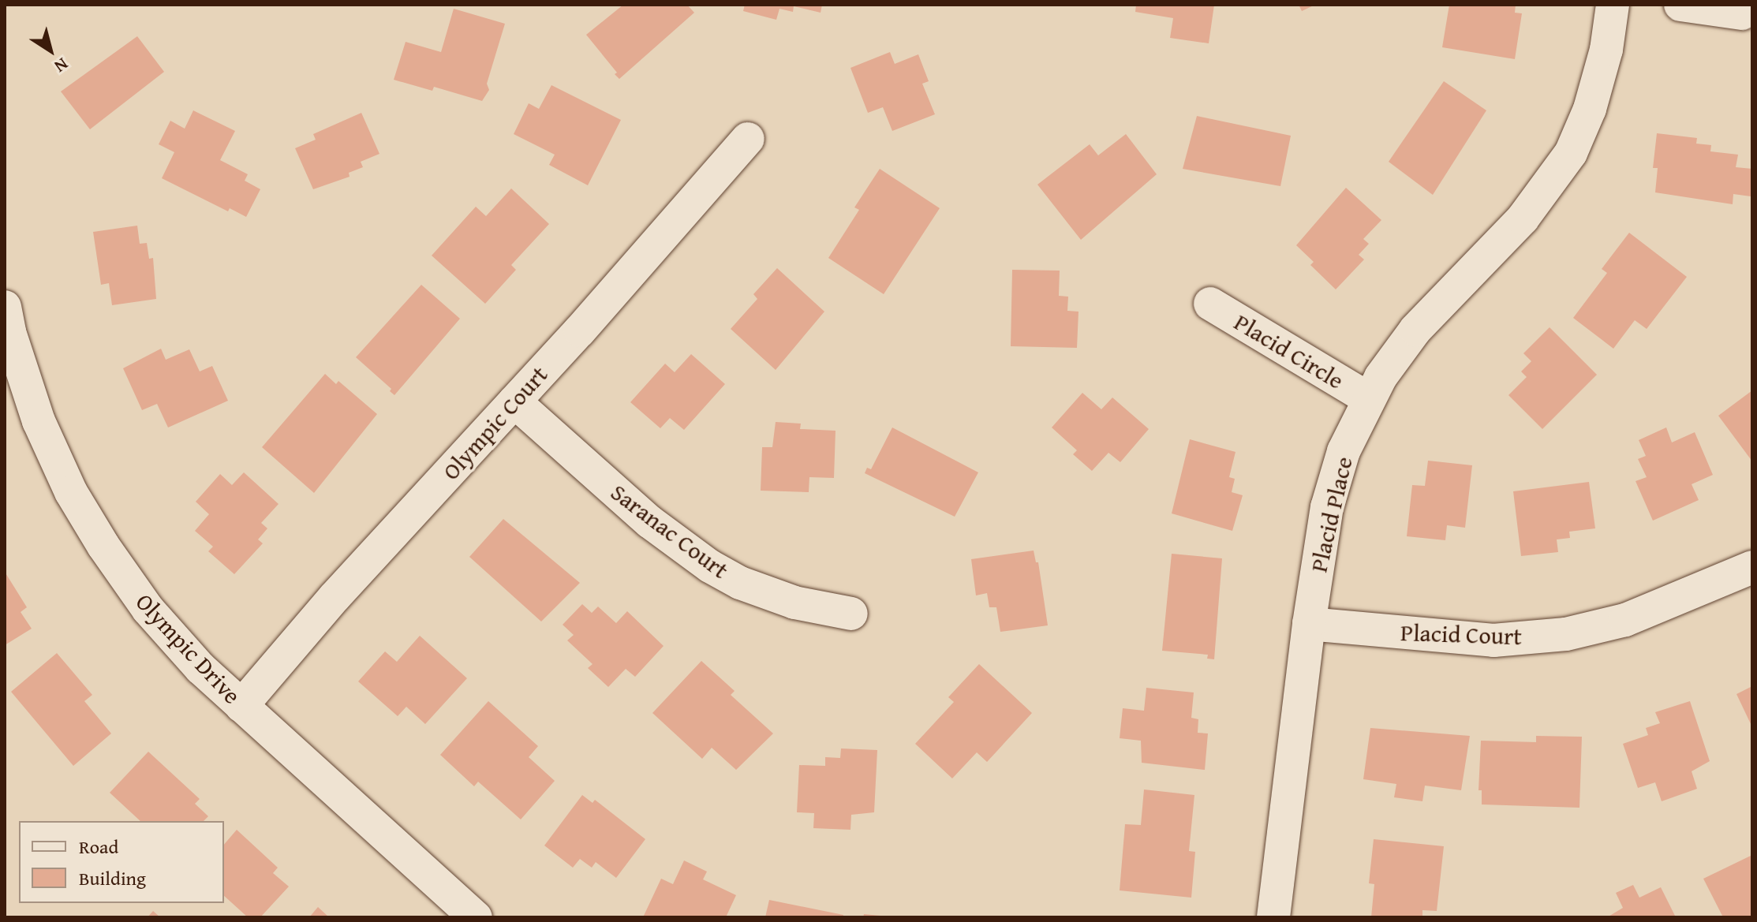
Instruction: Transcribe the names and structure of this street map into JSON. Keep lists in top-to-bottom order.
{
  "streets": {
    "street": [
      "Placid Circle",
      "Olympic Court",
      "Placid Place",
      "Saranac Court",
      "Placid Court",
      "Olympic Drive"
    ]
  },
  "crossings": [
    ["Placid Circle", "Placid Place"],
    ["Olympic Court", "Saranac Court"],
    ["Olympic Court", "Olympic Drive"],
    ["Placid Place", "Placid Court"]
  ],
  "legend": ["Road", "Building"],
  "north": "bottom right"
}
